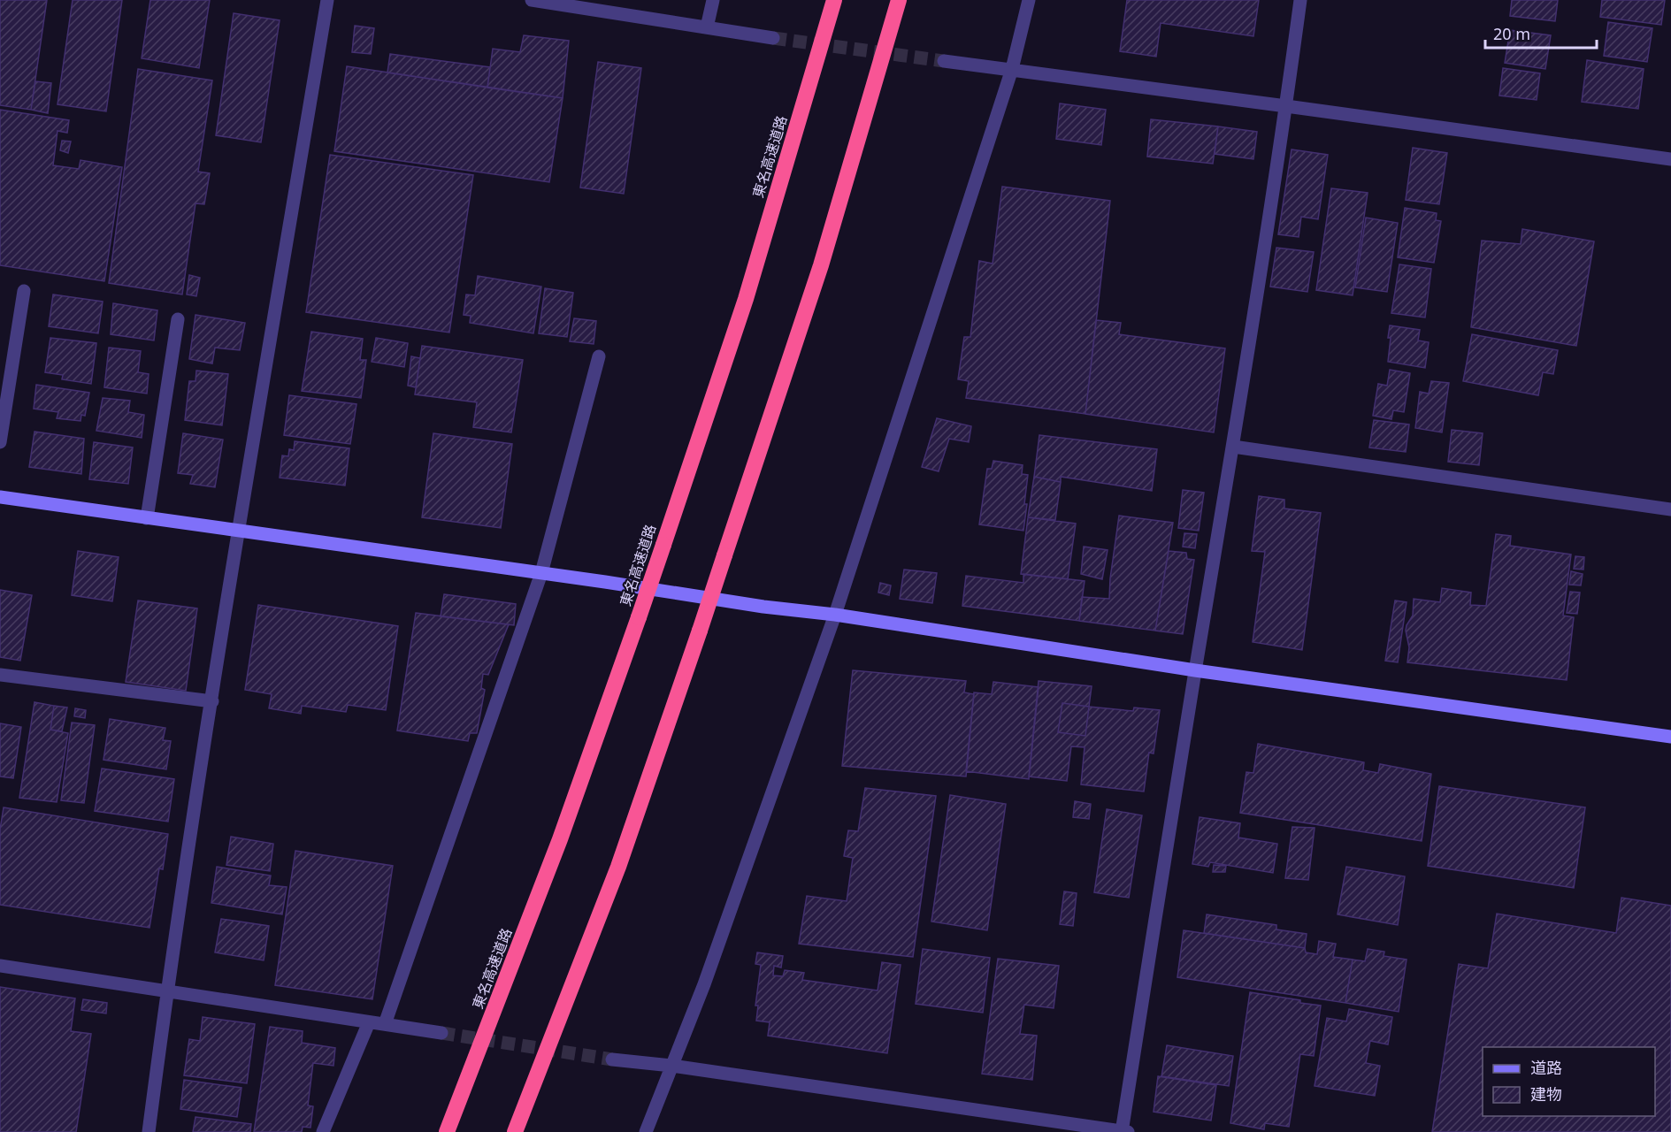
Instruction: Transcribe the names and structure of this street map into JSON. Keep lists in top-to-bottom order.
{
  "streets": {
    "highway": ["東名高速道路"]
  },
  "legend": ["道路", "建物"],
  "scale_bar": "20 m"
}
